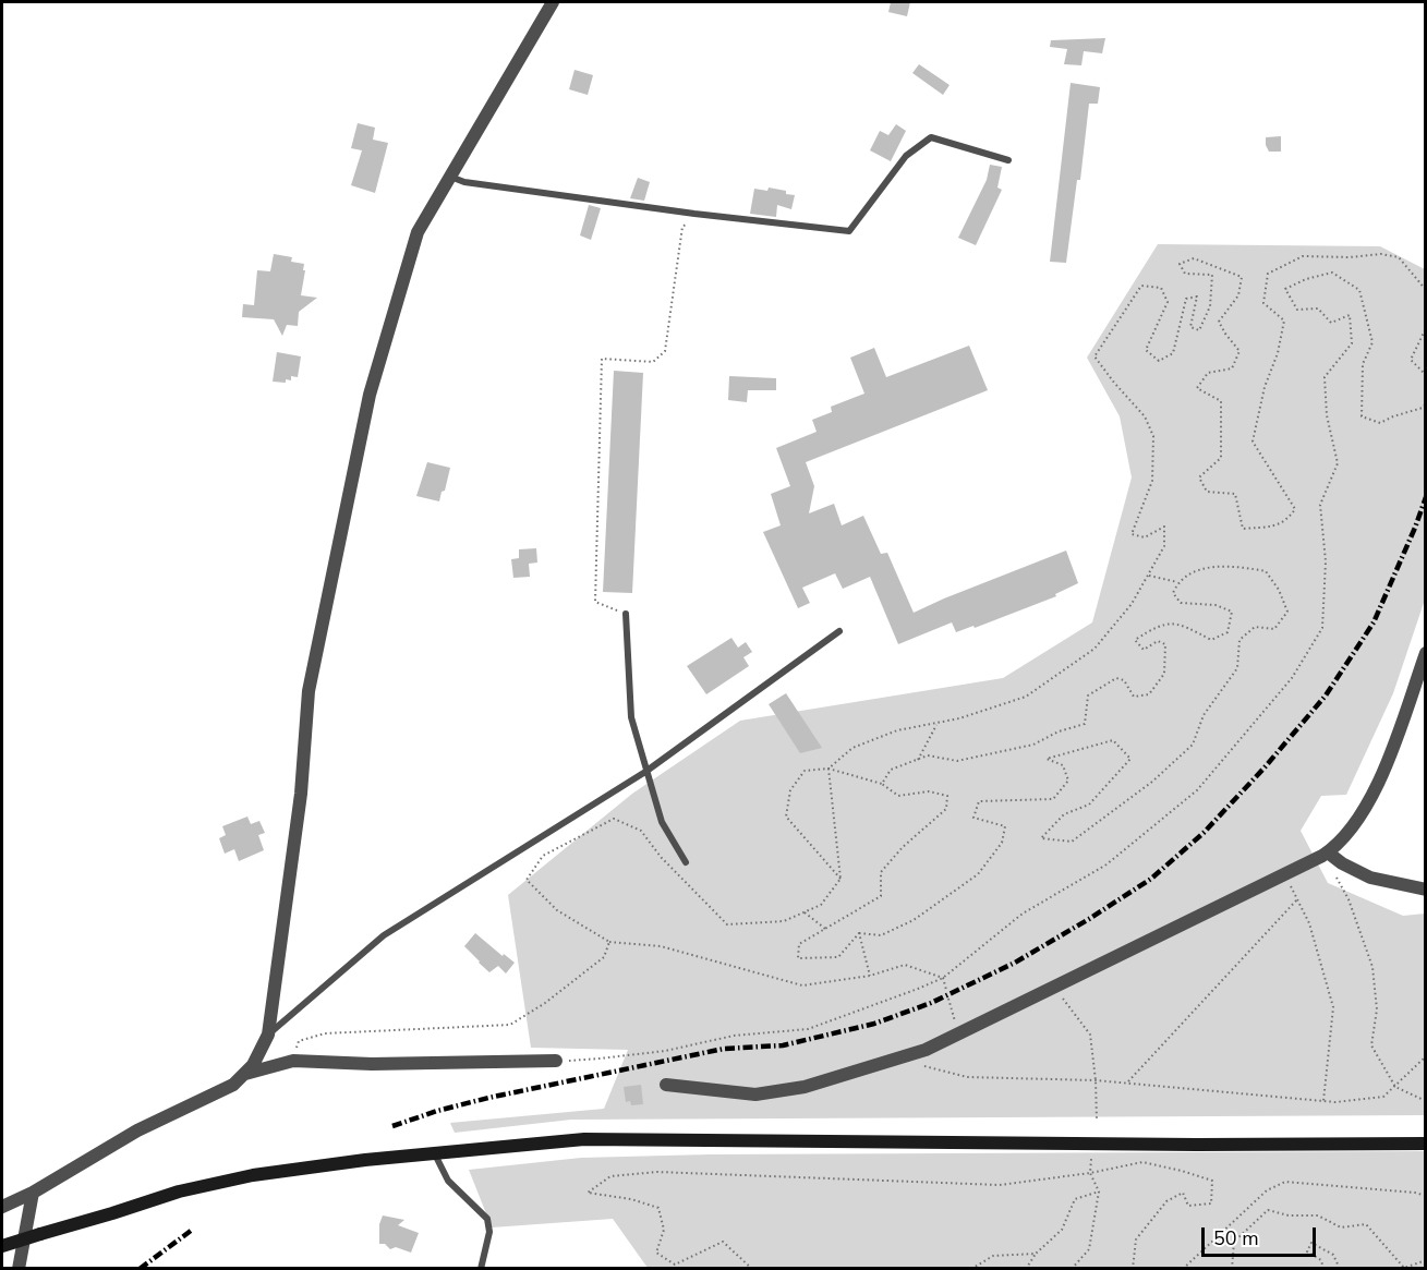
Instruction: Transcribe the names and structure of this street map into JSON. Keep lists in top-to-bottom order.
{
  "scale_bar": "50 m"
}
